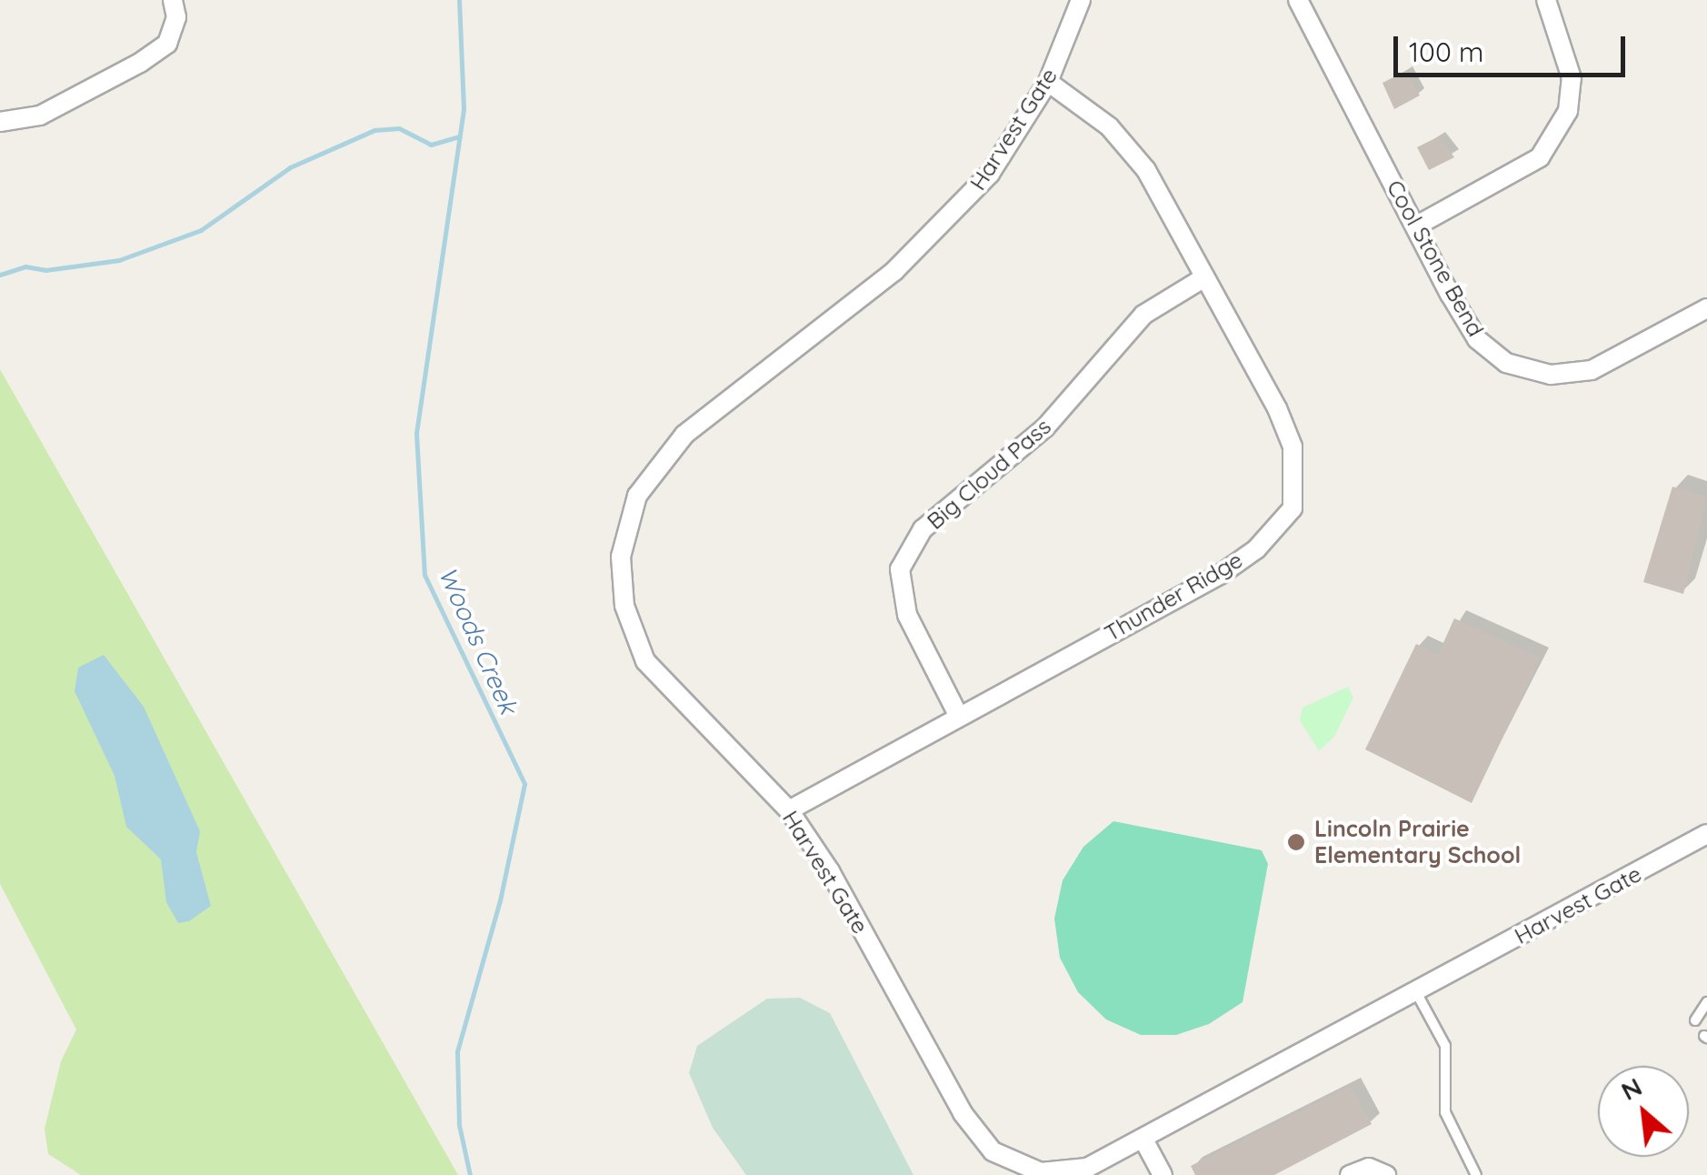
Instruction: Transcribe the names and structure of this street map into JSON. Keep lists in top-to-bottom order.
{
  "streets": {
    "street": [
      "Harvest Gate",
      "Cool Stone Bend",
      "Big Cloud Pass",
      "Thunder Ridge"
    ]
  },
  "crossings": [
    ["Harvest Gate", "Thunder Ridge"],
    ["Big Cloud Pass", "Thunder Ridge"]
  ],
  "water": ["Woods Creek"],
  "places": ["Lincoln Prairie Elementary School"],
  "scale_bar": "100 m",
  "north": "top left"
}
